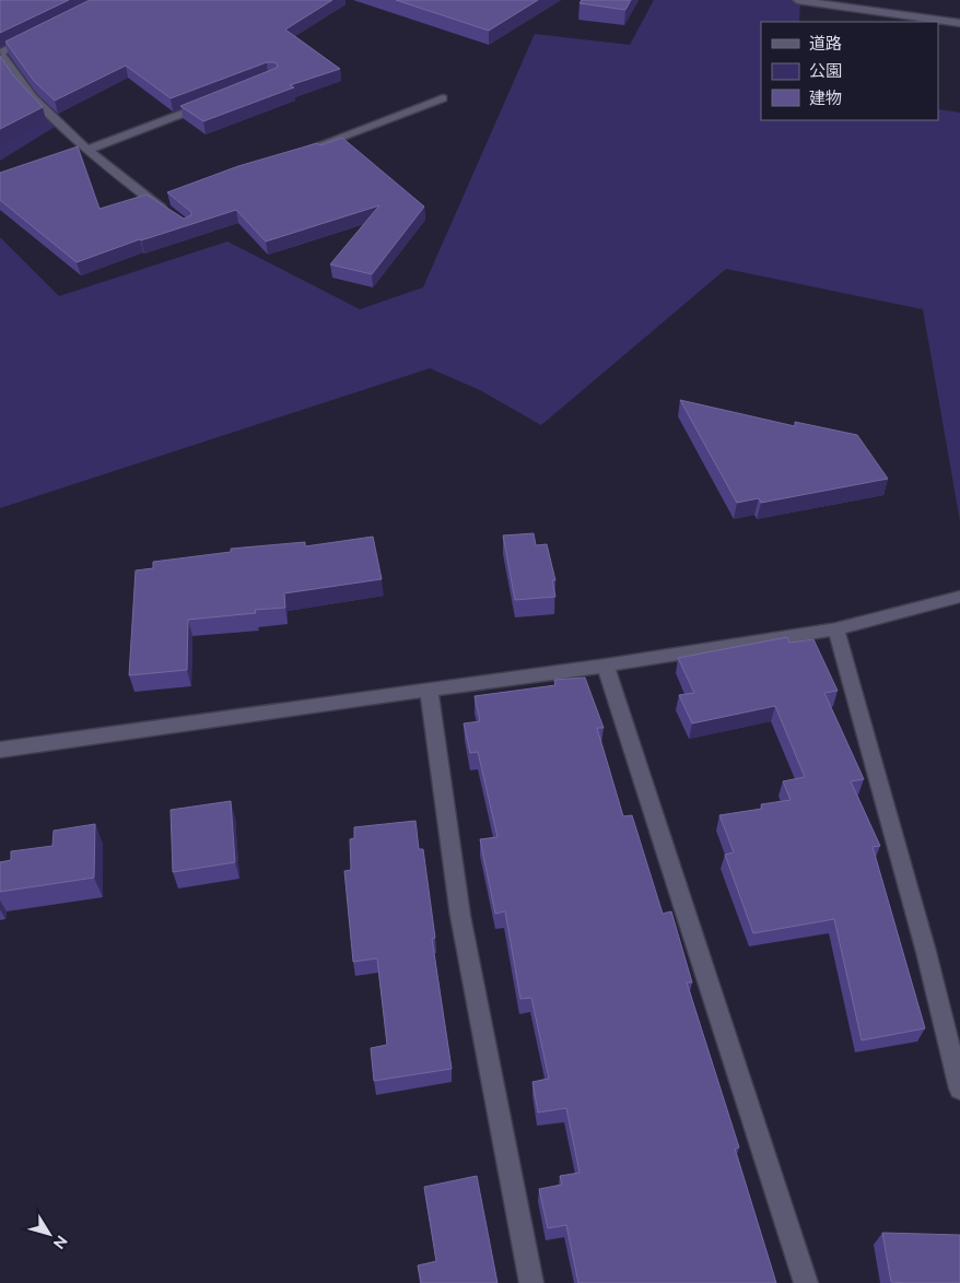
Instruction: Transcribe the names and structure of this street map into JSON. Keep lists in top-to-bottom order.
{
  "legend": ["道路", "公園", "建物"],
  "north": "bottom right"
}
